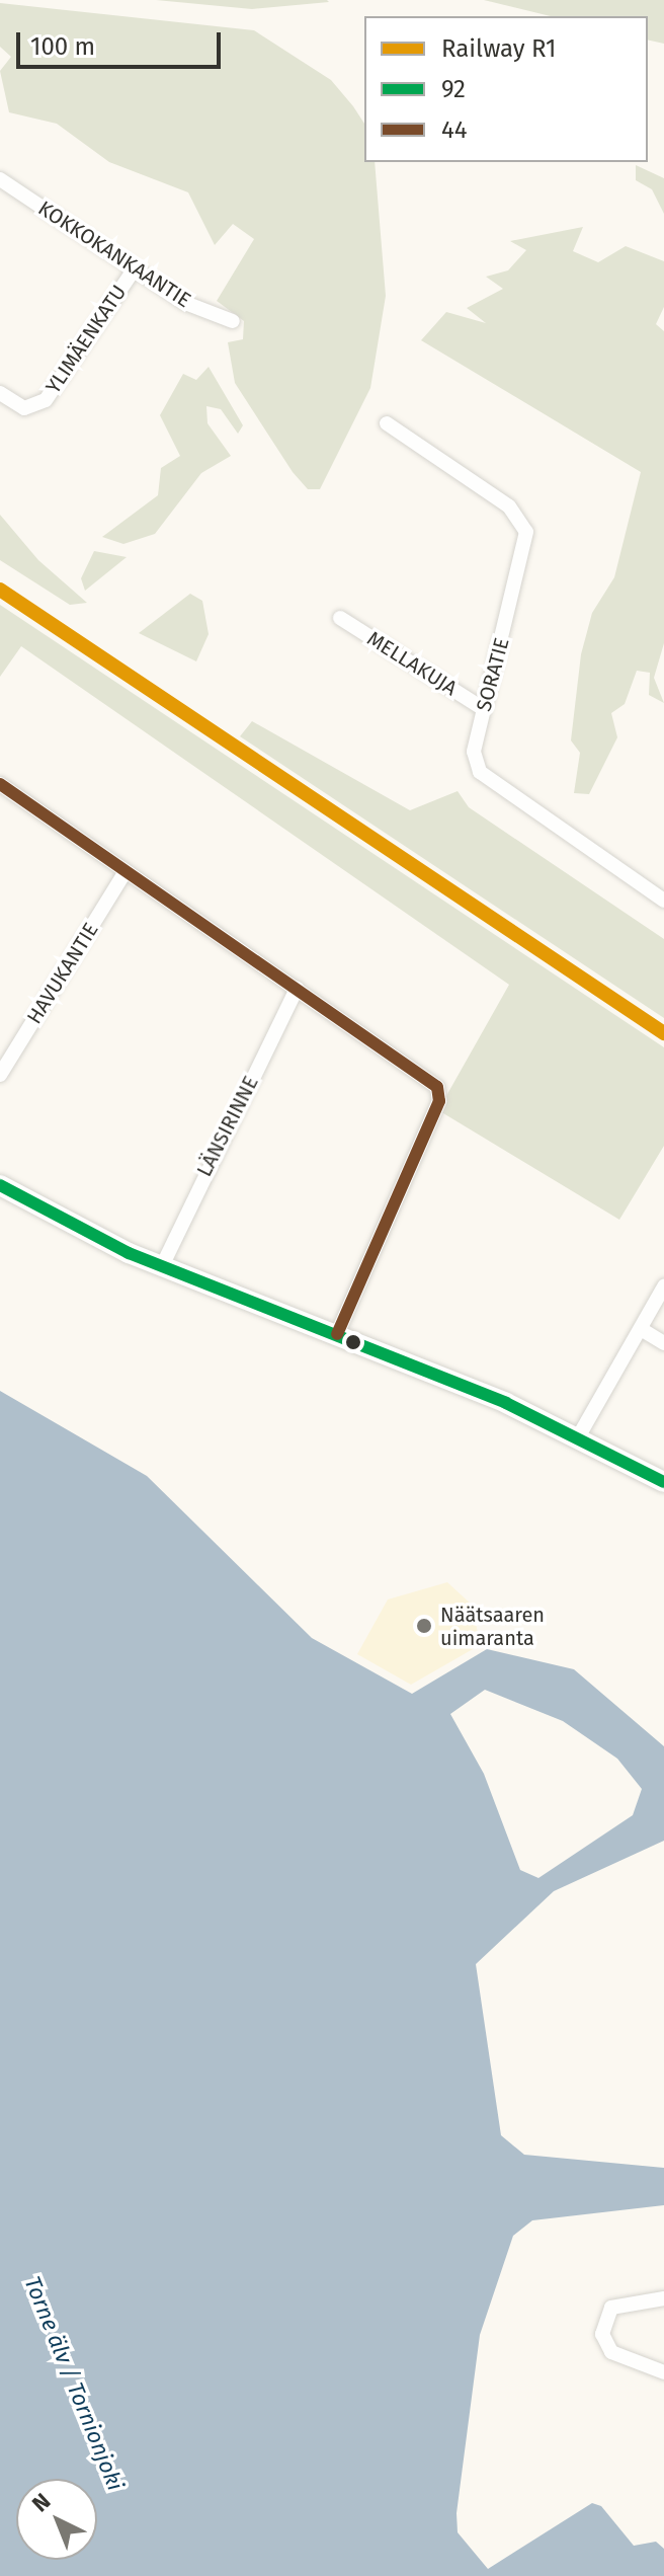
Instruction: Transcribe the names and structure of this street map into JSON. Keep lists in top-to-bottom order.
{
  "streets": {
    "street": [
      "KOKKOKANKAANTIE",
      "YLIMÄENKATU",
      "MELLAKUJA",
      "SORATIE",
      "HAVUKANTIE",
      "LÄNSIRINNE"
    ]
  },
  "crossings": [
    ["KOKKOKANKAANTIE", "YLIMÄENKATU"],
    ["MELLAKUJA", "SORATIE"]
  ],
  "water": ["Torne älv / Tornionjoki"],
  "places": ["Näätsaaren uimaranta"],
  "lines": ["rail line R1", "transit line 44", "transit line 92"],
  "legend": ["Railway R1", "92", "44"],
  "scale_bar": "100 m",
  "north": "top left"
}
